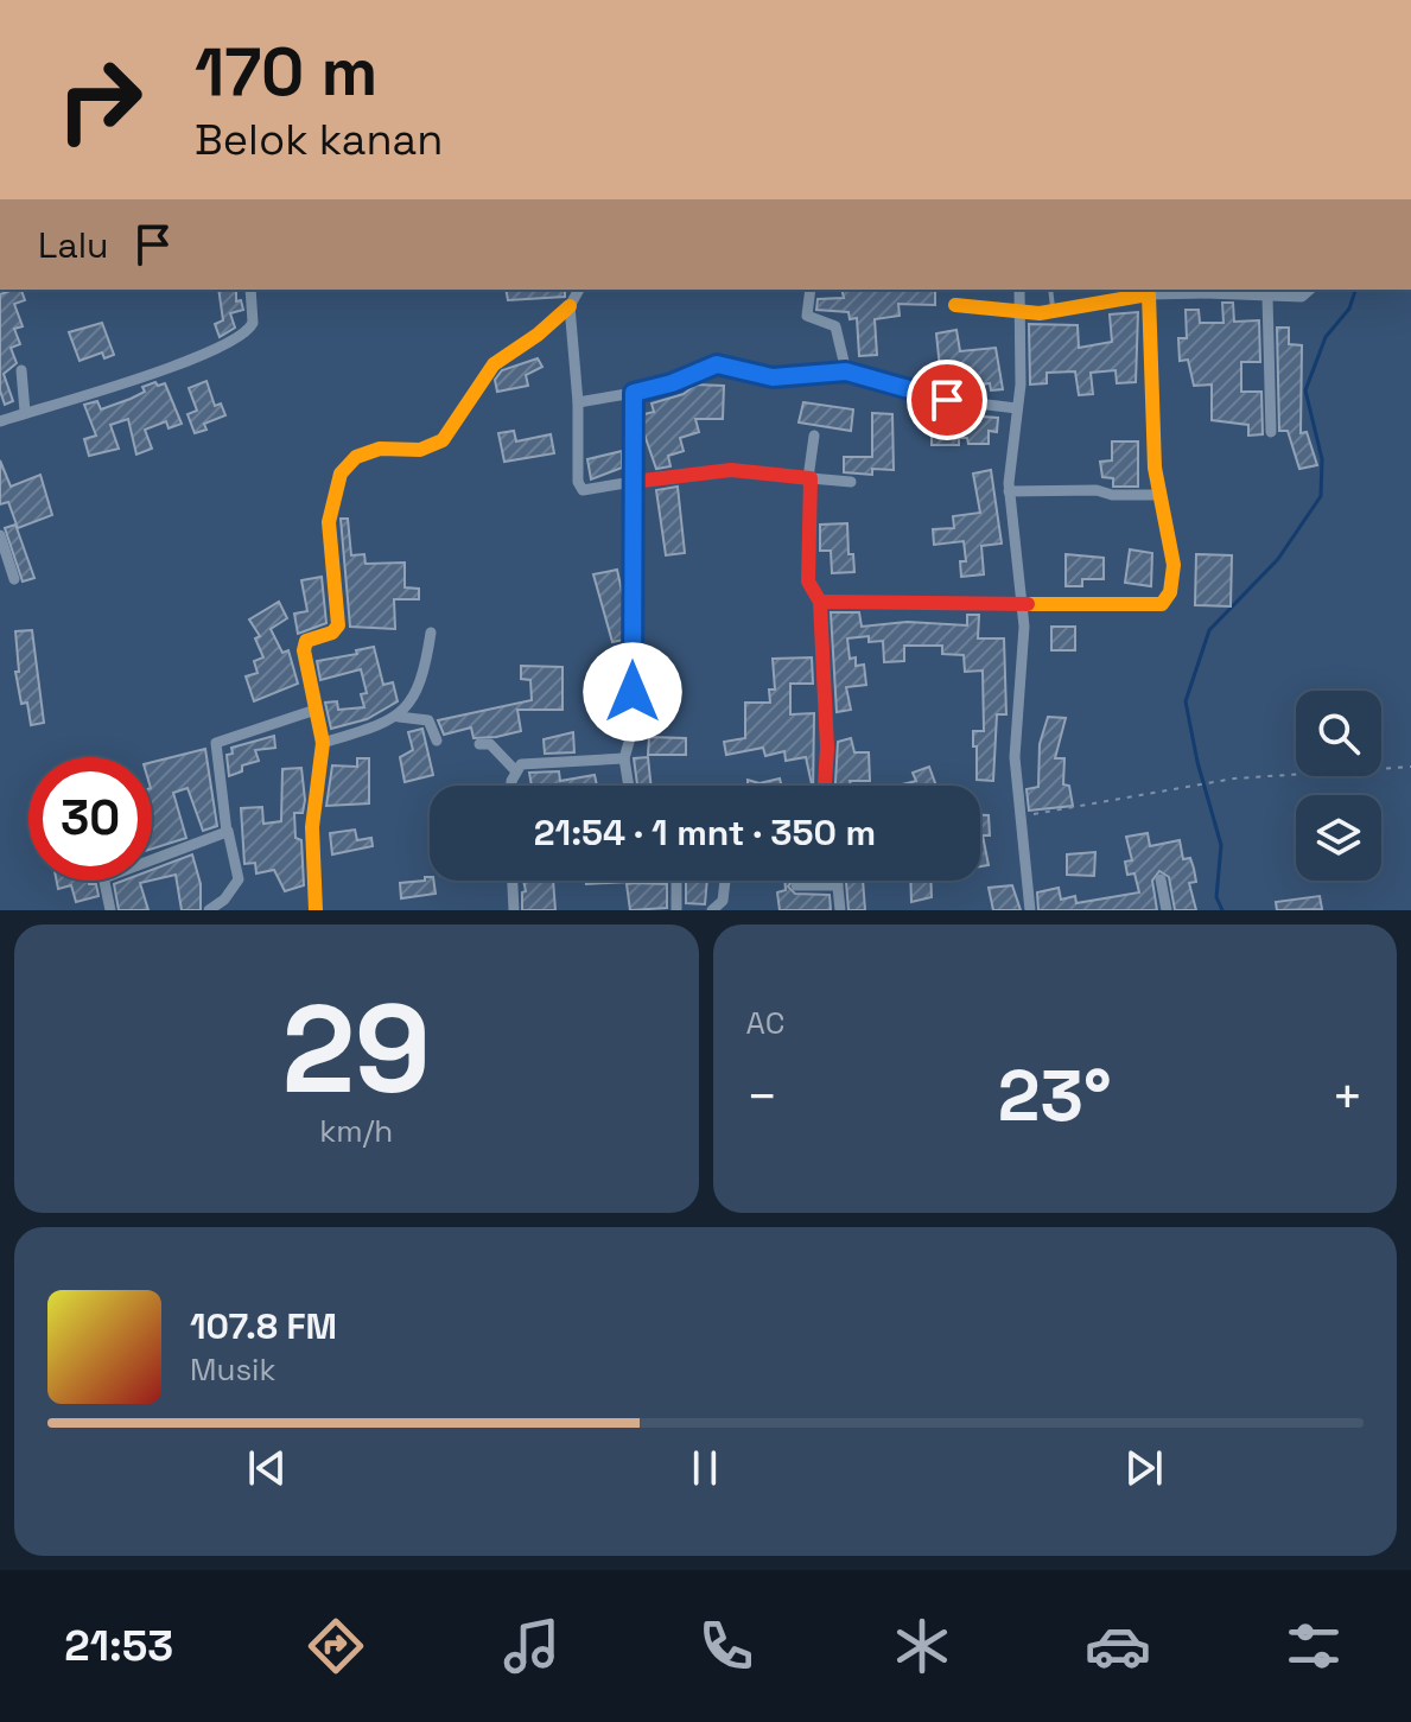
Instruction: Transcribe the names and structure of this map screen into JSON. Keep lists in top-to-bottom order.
{
  "page": {
    "turn": ["170 m", "Belok kanan"],
    "then": "Lalu",
    "limit": "30",
    "trip": "21:54 · 1 mnt · 350 m",
    "tile": [
      ["29", "km/h"],
      "AC"
    ],
    "heat": ["−", "23°", "+"],
    "song": ["107.8 FM", "Musik"],
    "tabs": "21:53"
  }
}
